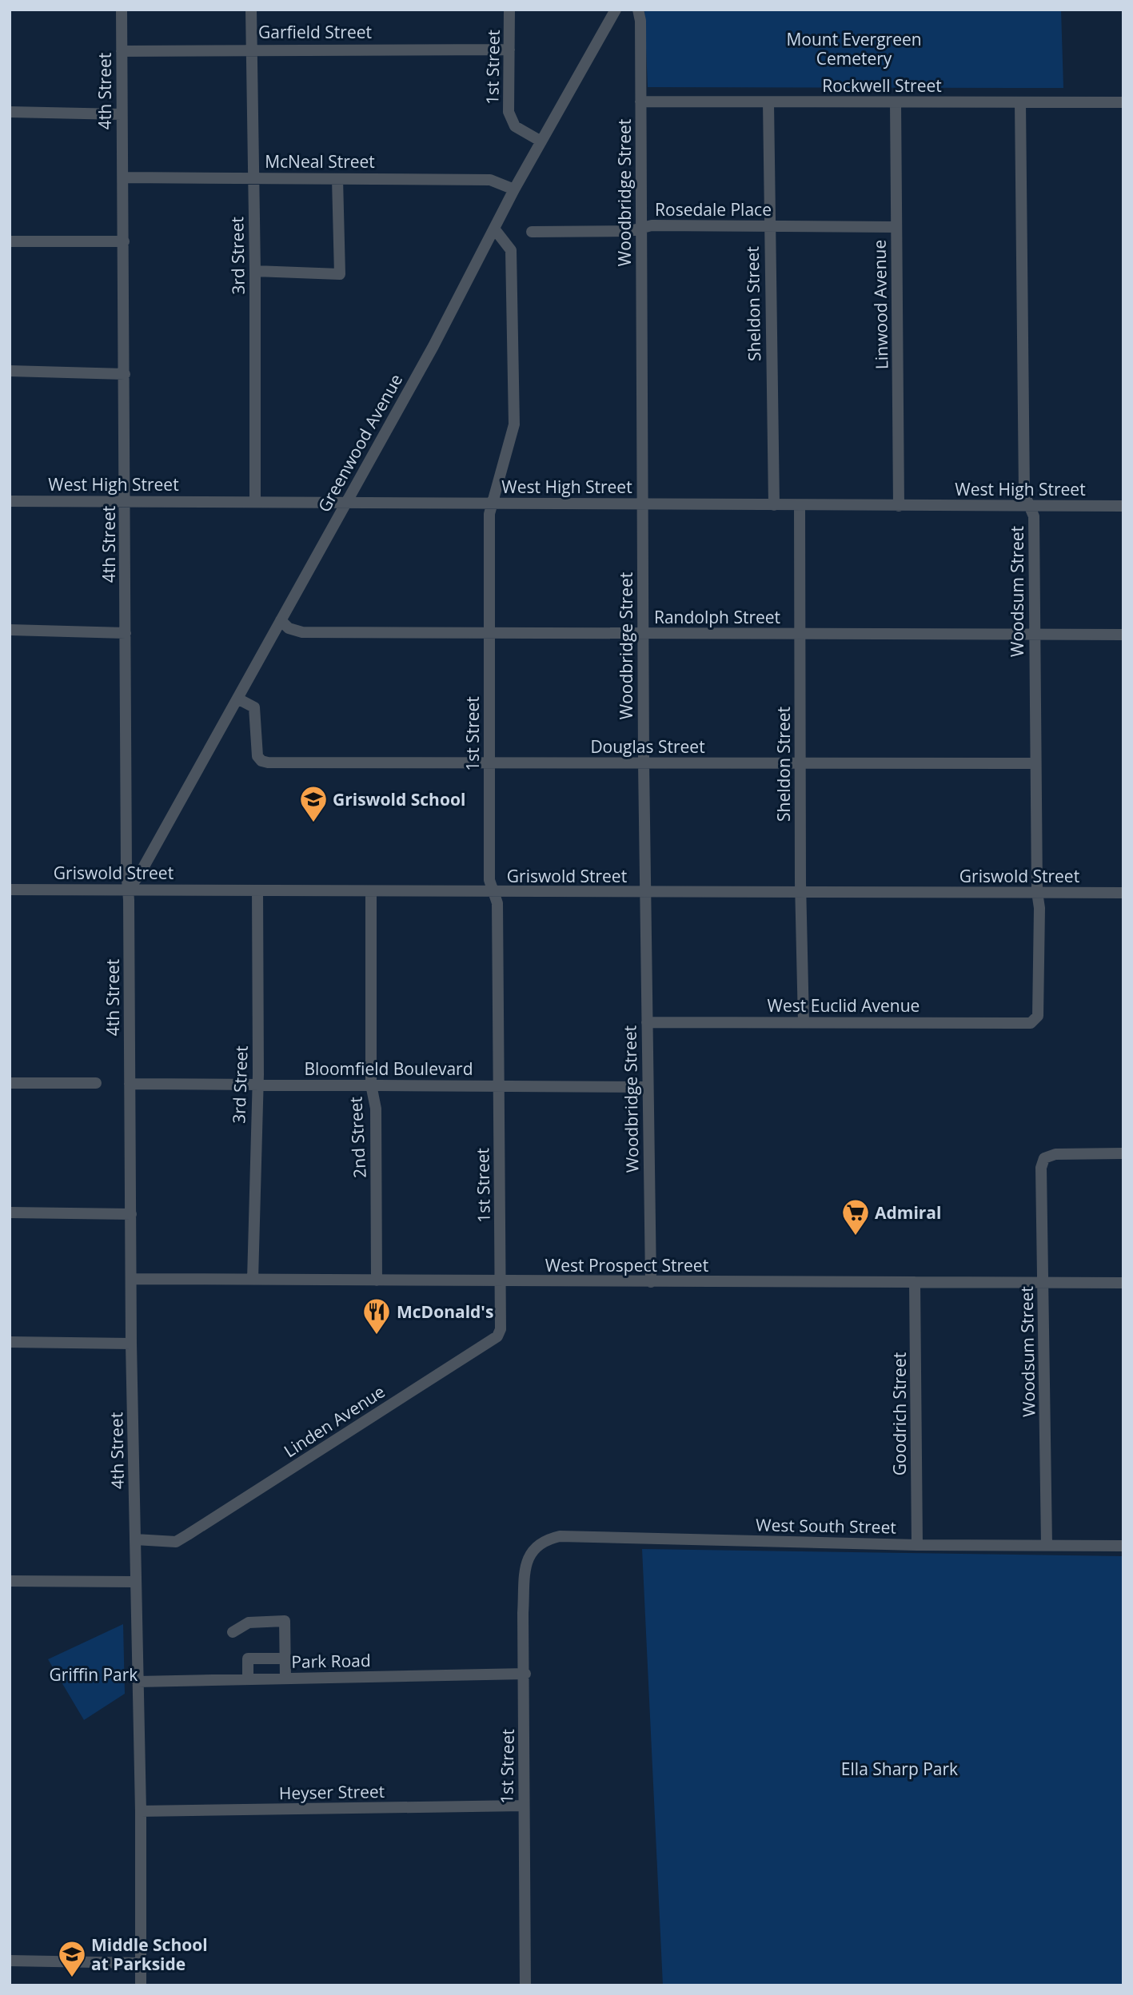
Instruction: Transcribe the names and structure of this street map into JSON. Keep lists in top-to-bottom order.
{
  "streets": {
    "street": [
      "Garfield Street",
      "1st Street",
      "Rockwell Street",
      "4th Street",
      "McNeal Street",
      "Woodbridge Street",
      "Rosedale Place",
      "3rd Street",
      "Sheldon Street",
      "Linwood Avenue",
      "Greenwood Avenue",
      "West High Street",
      "Woodsum Street",
      "Randolph Street",
      "Douglas Street",
      "Griswold Street",
      "West Euclid Avenue",
      "Bloomfield Boulevard",
      "2nd Street",
      "West Prospect Street",
      "Goodrich Street",
      "Linden Avenue",
      "West South Street",
      "Park Road",
      "Heyser Street"
    ]
  },
  "crossings": [
    ["Garfield Street", "1st Street"],
    ["Garfield Street", "4th Street"],
    ["Garfield Street", "3rd Street"],
    ["1st Street", "Greenwood Avenue"],
    ["1st Street", "West High Street"],
    ["1st Street", "Randolph Street"],
    ["1st Street", "Douglas Street"],
    ["1st Street", "Griswold Street"],
    ["1st Street", "Bloomfield Boulevard"],
    ["1st Street", "West Prospect Street"],
    ["1st Street", "Linden Avenue"],
    ["1st Street", "West South Street"],
    ["1st Street", "Park Road"],
    ["1st Street", "Heyser Street"],
    ["Rockwell Street", "Woodbridge Street"],
    ["Rockwell Street", "Sheldon Street"],
    ["Rockwell Street", "Linwood Avenue"],
    ["Rockwell Street", "Woodsum Street"],
    ["4th Street", "McNeal Street"],
    ["4th Street", "Greenwood Avenue"],
    ["4th Street", "West High Street"],
    ["4th Street", "Griswold Street"],
    ["4th Street", "Bloomfield Boulevard"],
    ["4th Street", "West Prospect Street"],
    ["4th Street", "Linden Avenue"],
    ["4th Street", "Park Road"],
    ["4th Street", "Heyser Street"],
    ["McNeal Street", "3rd Street"],
    ["McNeal Street", "Greenwood Avenue"],
    ["Woodbridge Street", "Rosedale Place"],
    ["Woodbridge Street", "West High Street"],
    ["Woodbridge Street", "Randolph Street"],
    ["Woodbridge Street", "Douglas Street"],
    ["Woodbridge Street", "Griswold Street"],
    ["Woodbridge Street", "West Euclid Avenue"],
    ["Woodbridge Street", "Bloomfield Boulevard"],
    ["Woodbridge Street", "West Prospect Street"],
    ["Rosedale Place", "Sheldon Street"],
    ["Rosedale Place", "Linwood Avenue"],
    ["3rd Street", "West High Street"],
    ["3rd Street", "Griswold Street"],
    ["3rd Street", "Bloomfield Boulevard"],
    ["3rd Street", "West Prospect Street"],
    ["Sheldon Street", "West High Street"],
    ["Sheldon Street", "Randolph Street"],
    ["Sheldon Street", "Douglas Street"],
    ["Sheldon Street", "Griswold Street"],
    ["Sheldon Street", "West Euclid Avenue"],
    ["Linwood Avenue", "West High Street"],
    ["Greenwood Avenue", "West High Street"],
    ["Greenwood Avenue", "Randolph Street"],
    ["Greenwood Avenue", "Douglas Street"],
    ["Greenwood Avenue", "Griswold Street"],
    ["West High Street", "Woodsum Street"],
    ["Woodsum Street", "Randolph Street"],
    ["Woodsum Street", "Douglas Street"],
    ["Woodsum Street", "Griswold Street"],
    ["Woodsum Street", "West Euclid Avenue"],
    ["Woodsum Street", "West Prospect Street"],
    ["Woodsum Street", "West South Street"],
    ["Griswold Street", "2nd Street"],
    ["Bloomfield Boulevard", "2nd Street"],
    ["2nd Street", "West Prospect Street"],
    ["West Prospect Street", "Goodrich Street"],
    ["West Prospect Street", "Linden Avenue"],
    ["Goodrich Street", "West South Street"]
  ],
  "parks": ["Mount Evergreen Cemetery", "Griffin Park", "Ella Sharp Park"],
  "places": {
    "school or university": ["Griswold School", "Middle School at Parkside"],
    "supermarket": ["Admiral"],
    "restaurant": ["McDonald's"]
  }
}
